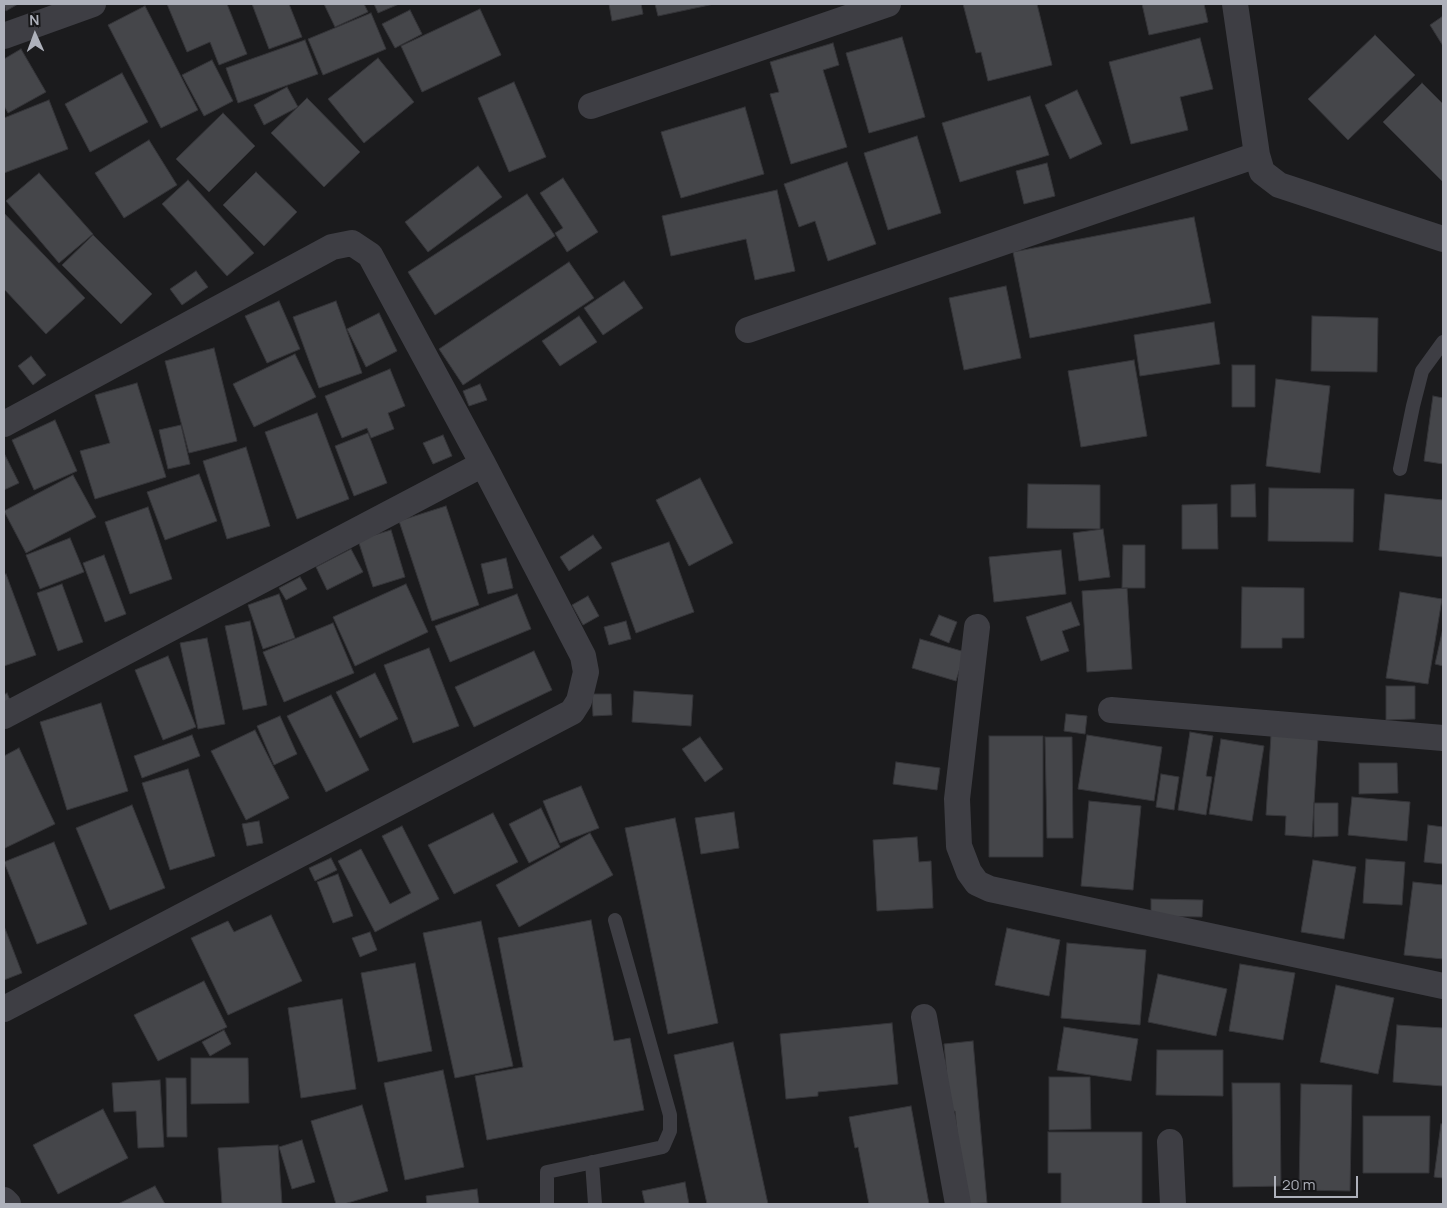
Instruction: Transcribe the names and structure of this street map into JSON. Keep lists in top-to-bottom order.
{
  "scale_bar": "20 m",
  "north": "top"
}
